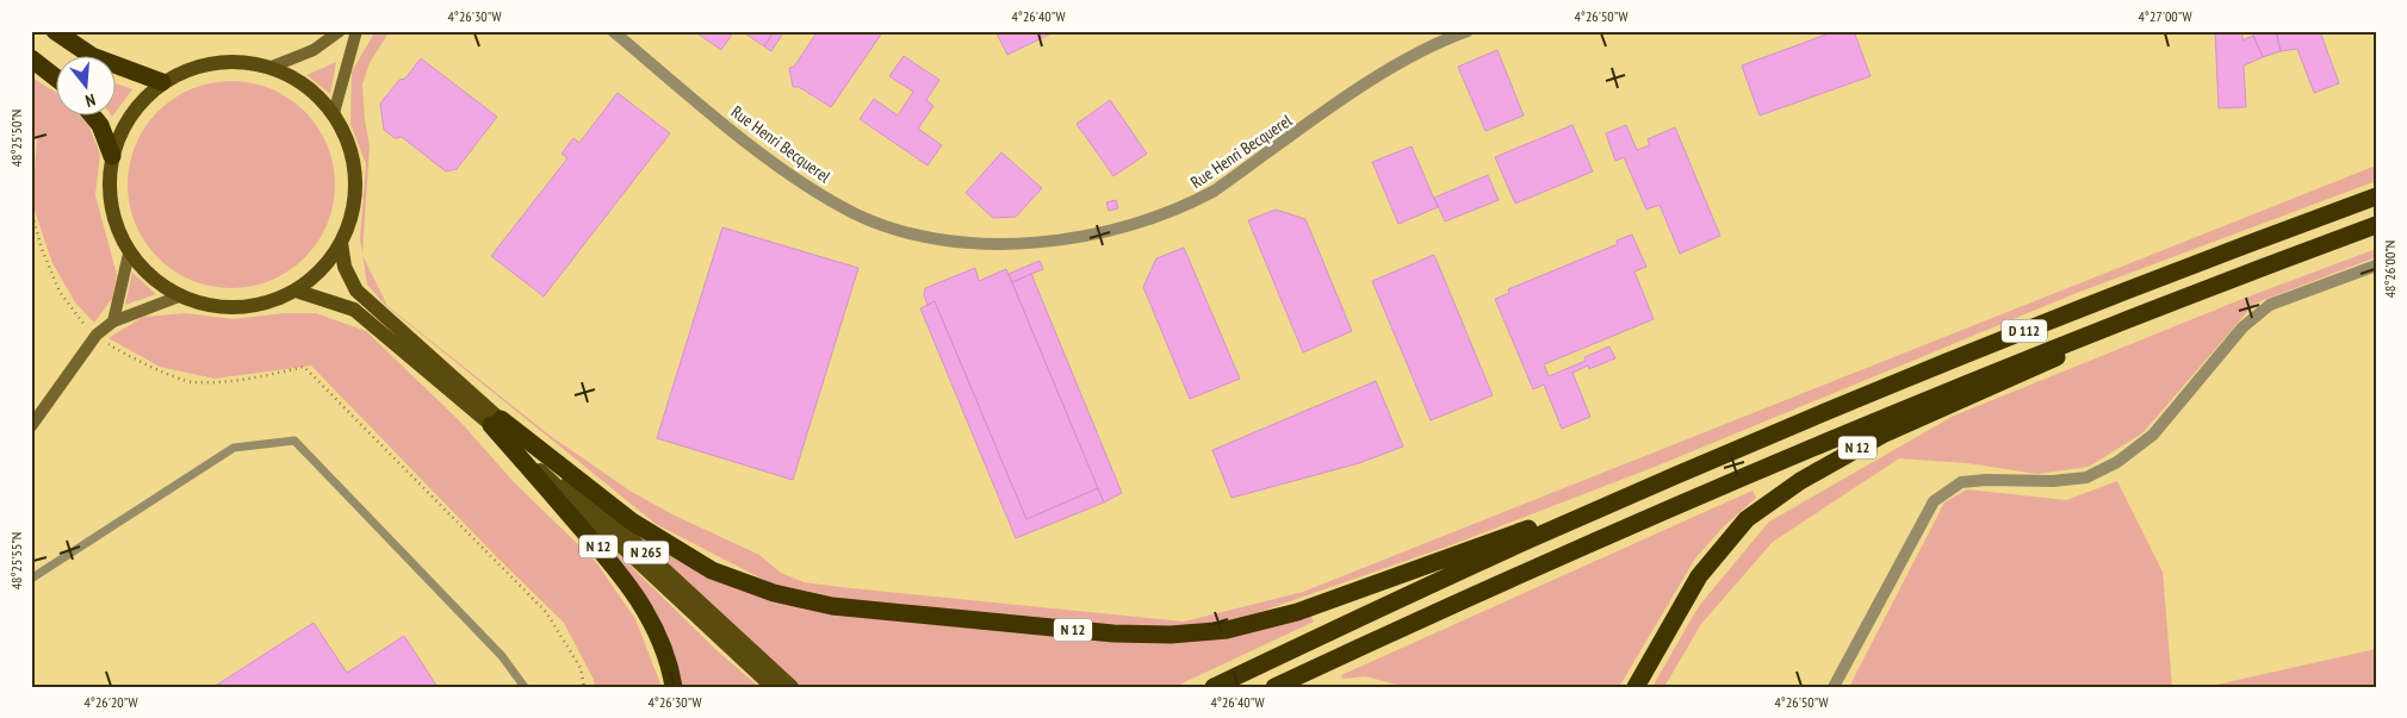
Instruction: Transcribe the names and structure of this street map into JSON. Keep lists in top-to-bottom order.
{
  "streets": {
    "highway": ["D 112", "N 12"],
    "main road": ["N 265"],
    "street": ["Rue Henri Becquerel"]
  },
  "crossings": [
    ["D 112", "N 12"],
    ["N 12", "N 265"]
  ],
  "north": "bottom",
  "coordinates": [
    "4°26'30\"W",
    "4°26'40\"W",
    "4°26'50\"W",
    "4°27'00\"W",
    "48°25'50\"N",
    "48°26'00\"N",
    "48°25'55\"N",
    "4°26'20\"W"
  ]
}
